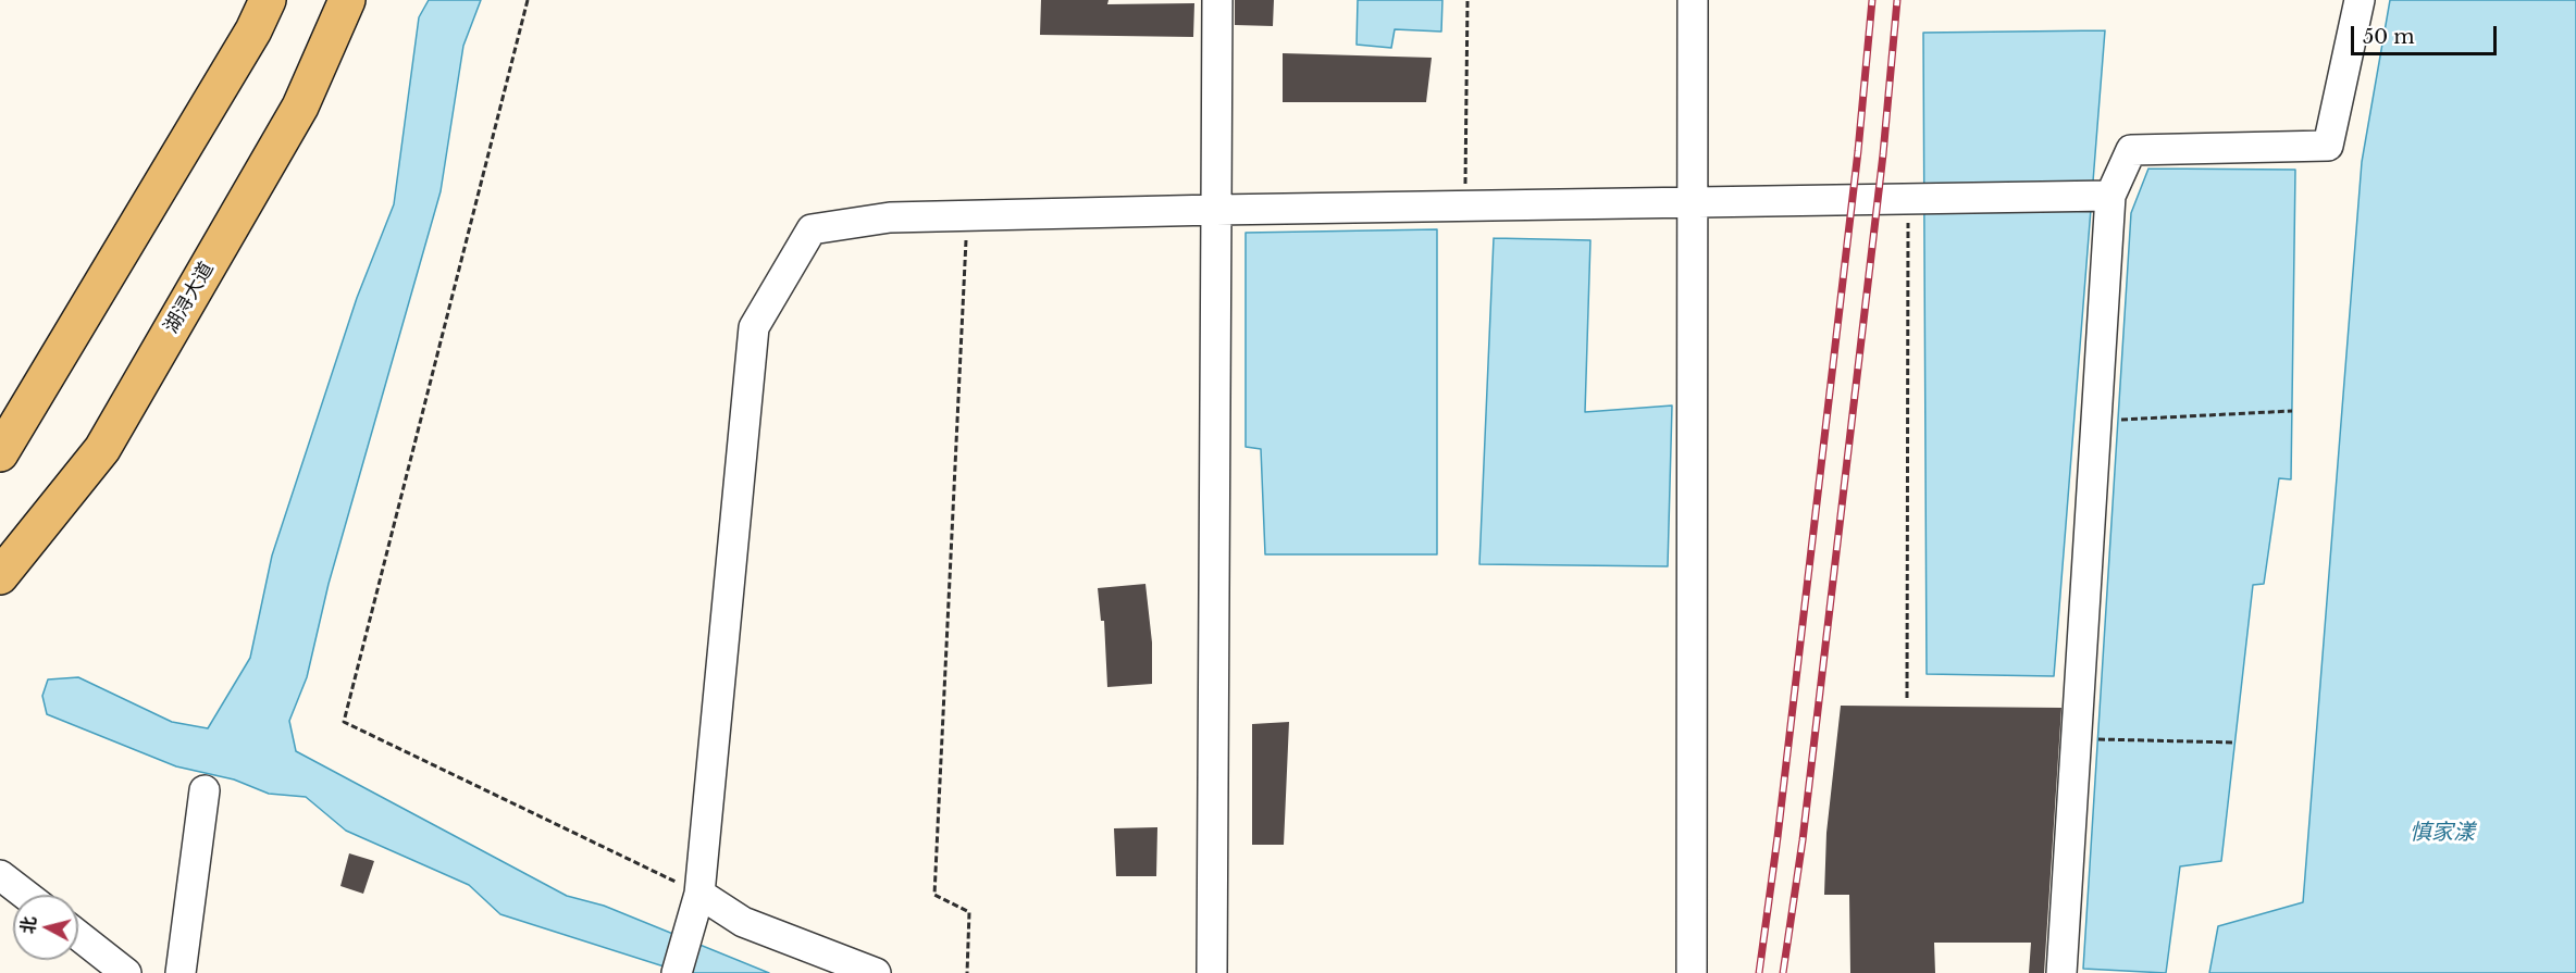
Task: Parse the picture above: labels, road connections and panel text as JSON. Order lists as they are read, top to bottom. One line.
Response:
{"streets":{"main road":["湖浔大道"]},"water":["慎家漾"],"scale_bar":"50 m","north":"left"}
